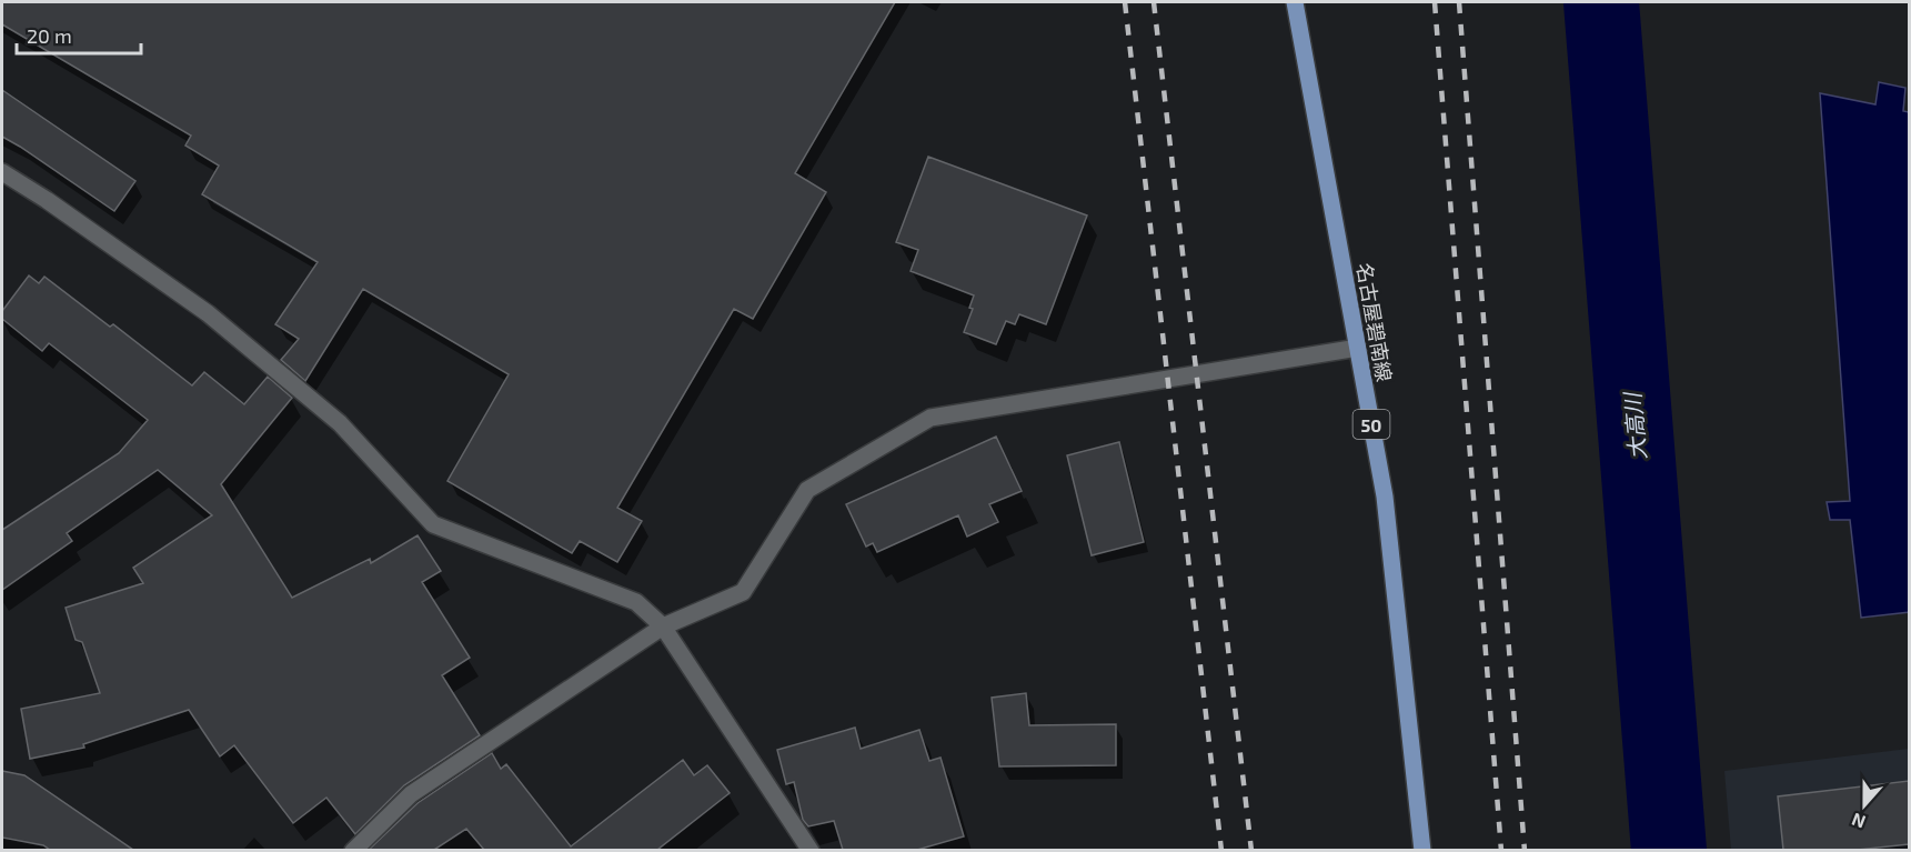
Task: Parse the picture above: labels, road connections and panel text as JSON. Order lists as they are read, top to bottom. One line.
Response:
{"streets":{"main road":["名古屋碧南線","50"]},"water":["大高川"],"scale_bar":"20 m","north":"bottom"}
